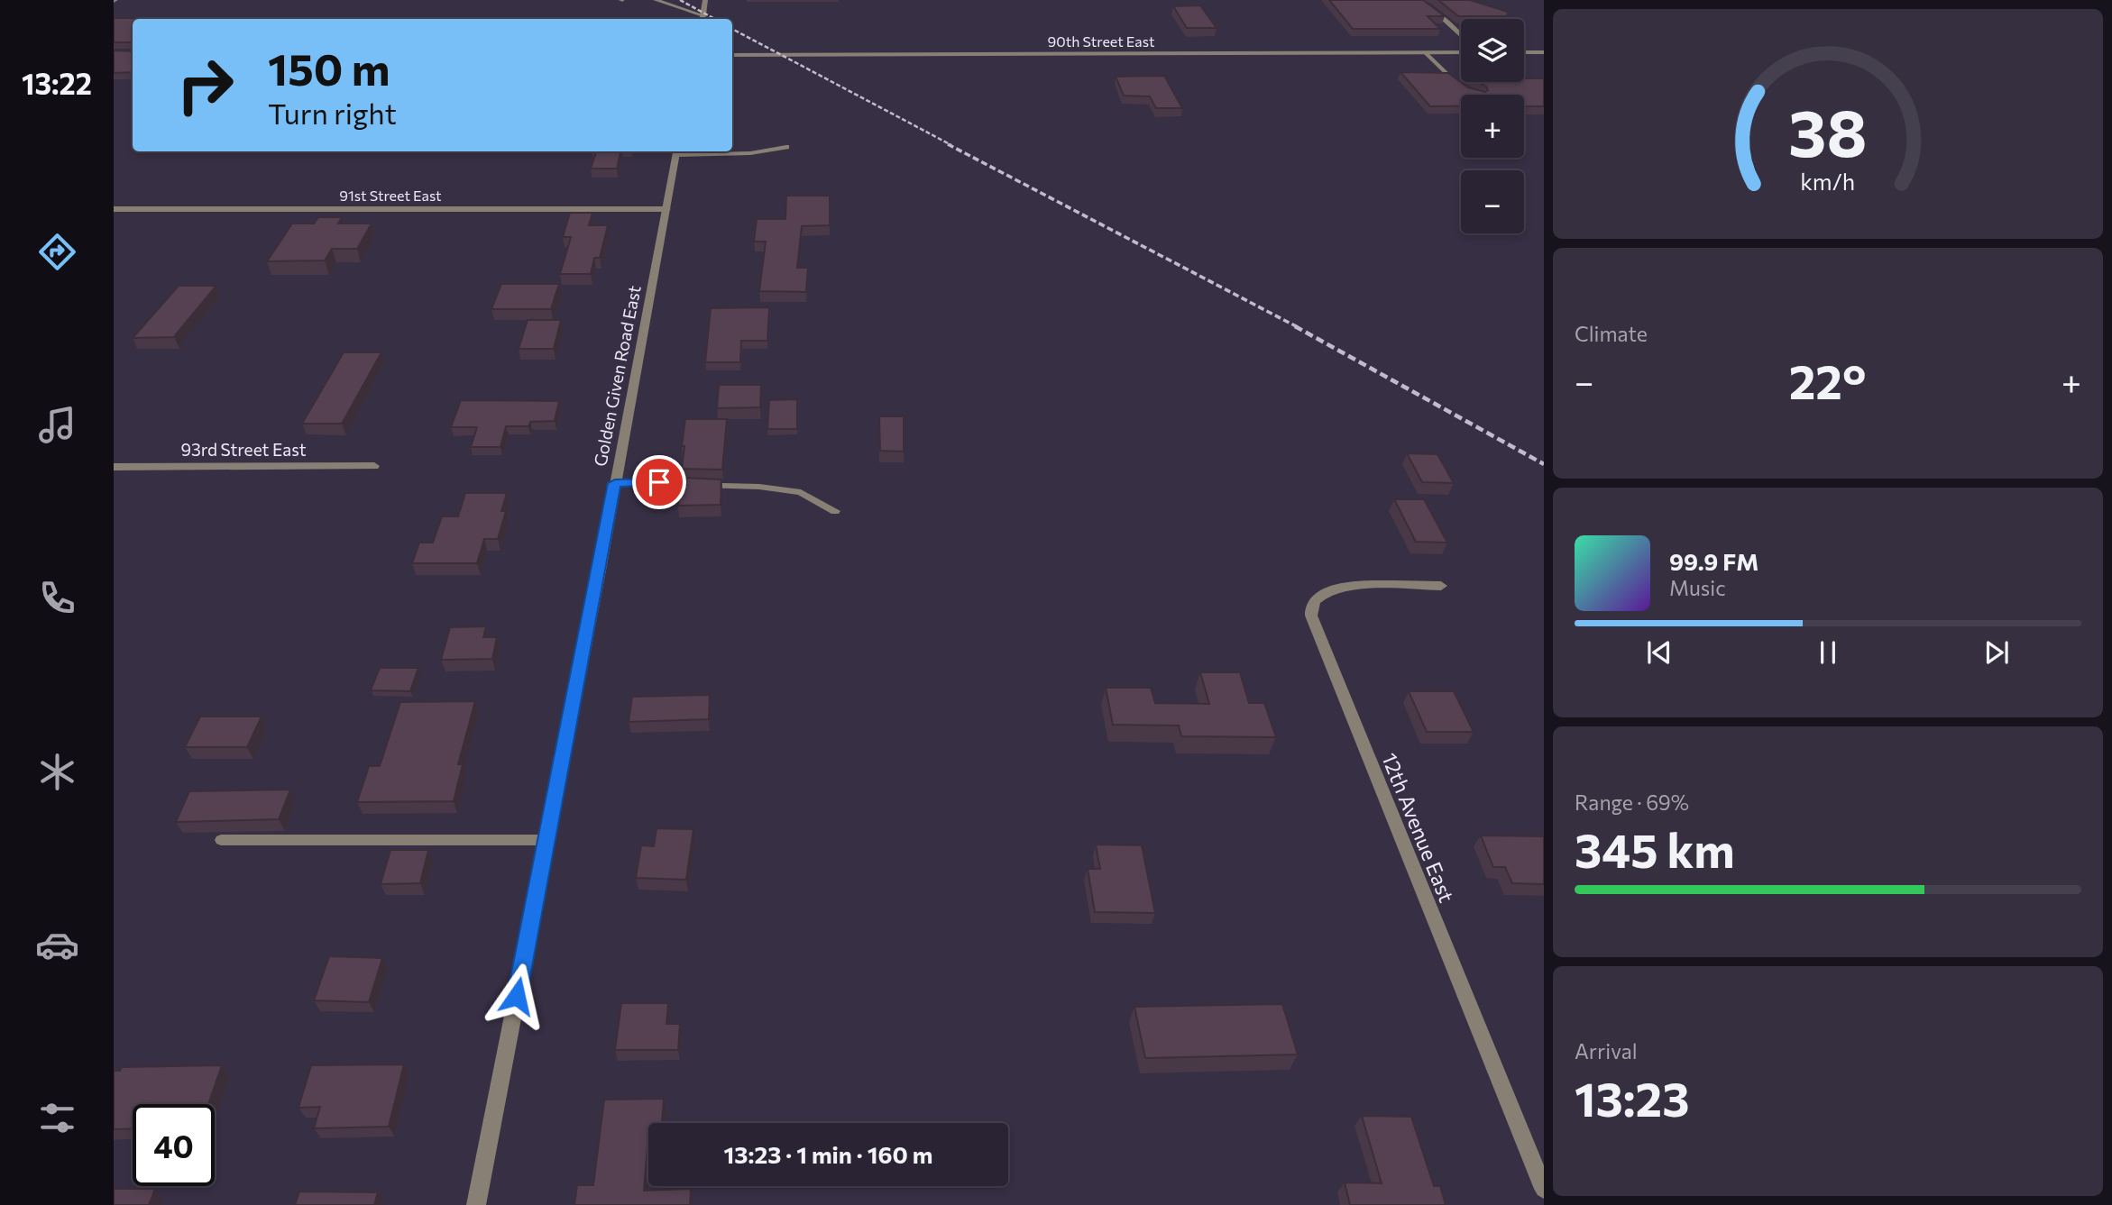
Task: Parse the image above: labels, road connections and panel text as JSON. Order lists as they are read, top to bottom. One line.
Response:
{"streets":{"street":["90th Street East","91st Street East","Golden Given Road East","93rd Street East","12th Avenue East"]},"crossings":[["91st Street East","Golden Given Road East"]],"page":{"tabs":"13:22","map_buttons":["+","−"],"turn":["150 m","Turn right"],"tile":["Climate",["Range · 69%","345 km"],["Arrival","13:23"]],"heat":["−","22°","+"],"song":["99.9 FM","Music"],"limit":"40","trip":"13:23 · 1 min · 160 m","gauge":["38","km/h"]}}
